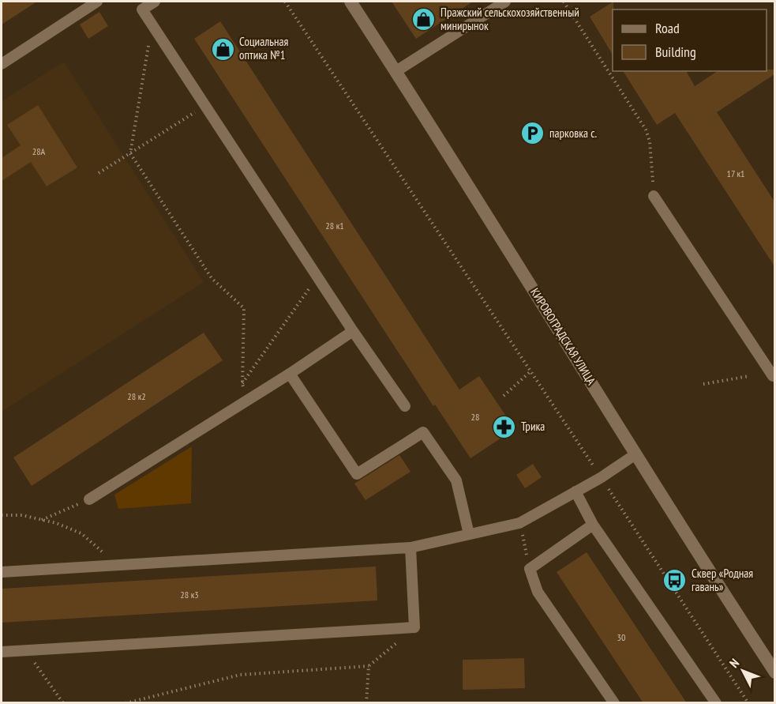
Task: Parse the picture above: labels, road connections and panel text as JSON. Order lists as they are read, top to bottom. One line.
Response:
{"streets":{"street":["КИРОВОГРАДСКАЯ УЛИЦА"]},"places":{"shop":["Пражский сельскохозяйственный минирынок","Социальная оптика №1"],"parking":["парковка с."],"pharmacy":["Трика"],"bus stop":["Сквер «Родная гавань»"]},"house_numbers":["28А","17 к1","28 к1","28 к2","28","28 к3","30"],"legend":["Road","Building"],"north":"top left"}
